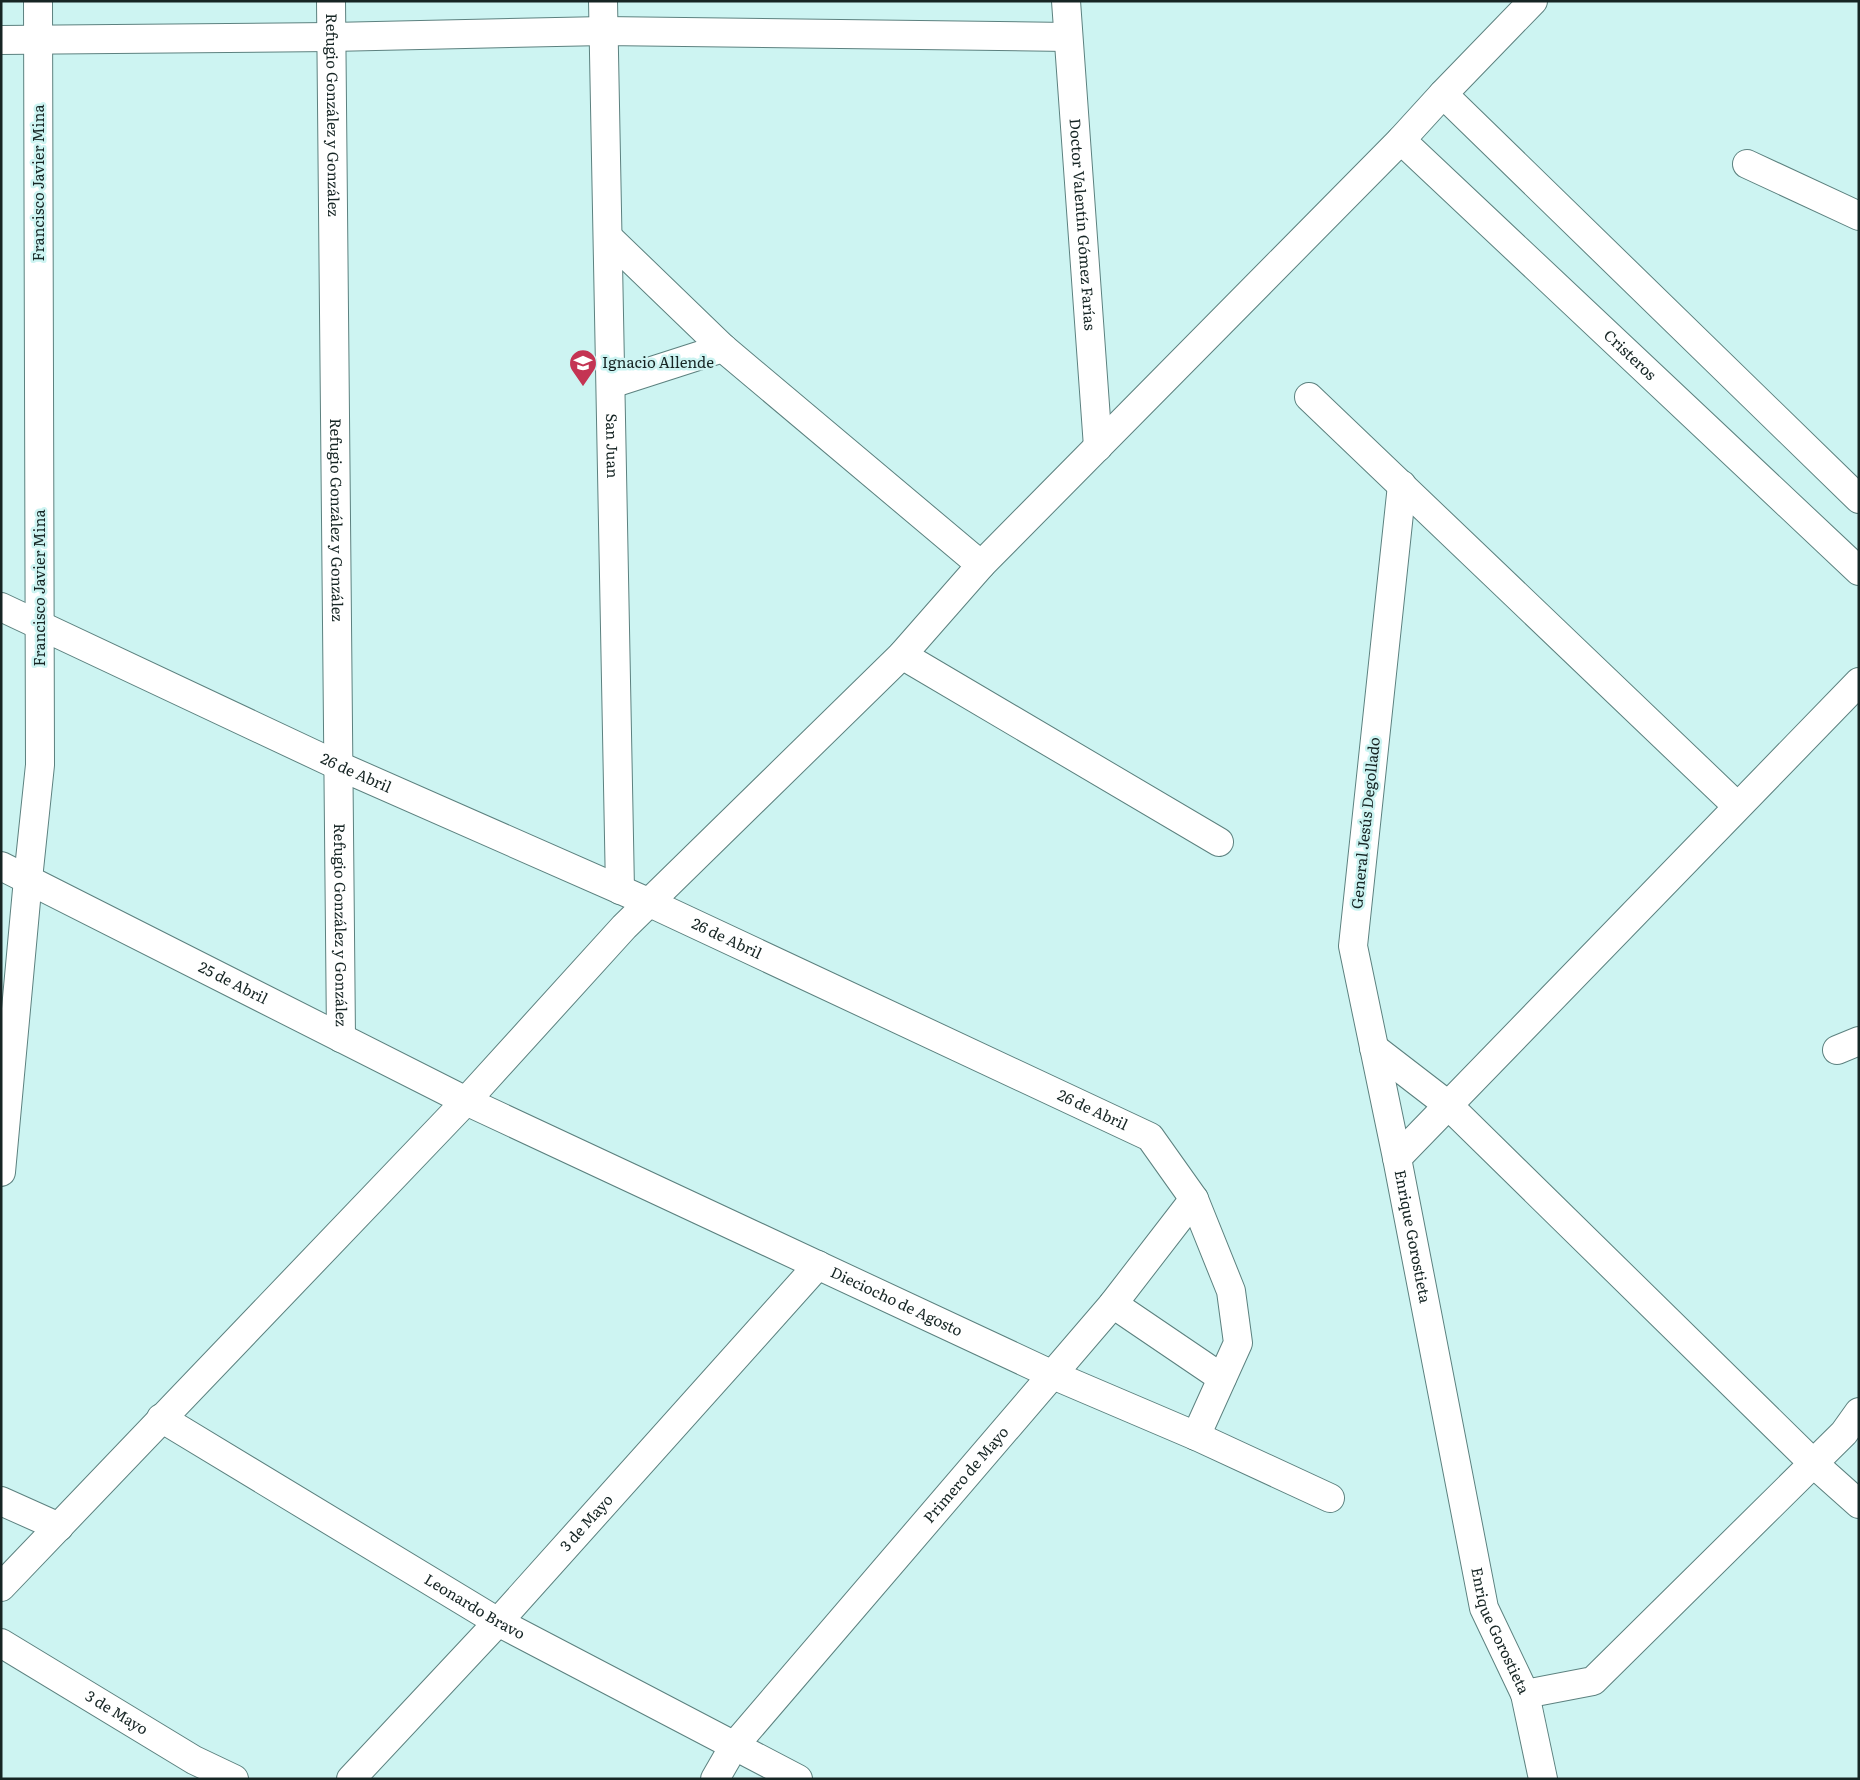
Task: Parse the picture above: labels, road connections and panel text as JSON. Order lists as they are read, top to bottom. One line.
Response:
{"streets":{"street":["Refugio González y González","Francisco Javier Mina","Doctor Valentín Gómez Farías","Cristeros","San Juan","26 de Abril","General Jesús Degollado","25 de Abril","Enrique Gorostieta","Dieciocho de Agosto","Primero de Mayo","3 de Mayo","Leonardo Bravo"]},"crossings":[["Refugio González y González","26 de Abril"],["Refugio González y González","25 de Abril"],["Francisco Javier Mina","26 de Abril"],["Francisco Javier Mina","25 de Abril"],["San Juan","26 de Abril"],["26 de Abril","Dieciocho de Agosto"],["26 de Abril","Primero de Mayo"],["General Jesús Degollado","Enrique Gorostieta"],["25 de Abril","Dieciocho de Agosto"],["Dieciocho de Agosto","Primero de Mayo"],["Dieciocho de Agosto","3 de Mayo"],["Primero de Mayo","Leonardo Bravo"],["3 de Mayo","Leonardo Bravo"]],"places":{"school or university":["Ignacio Allende"]}}
